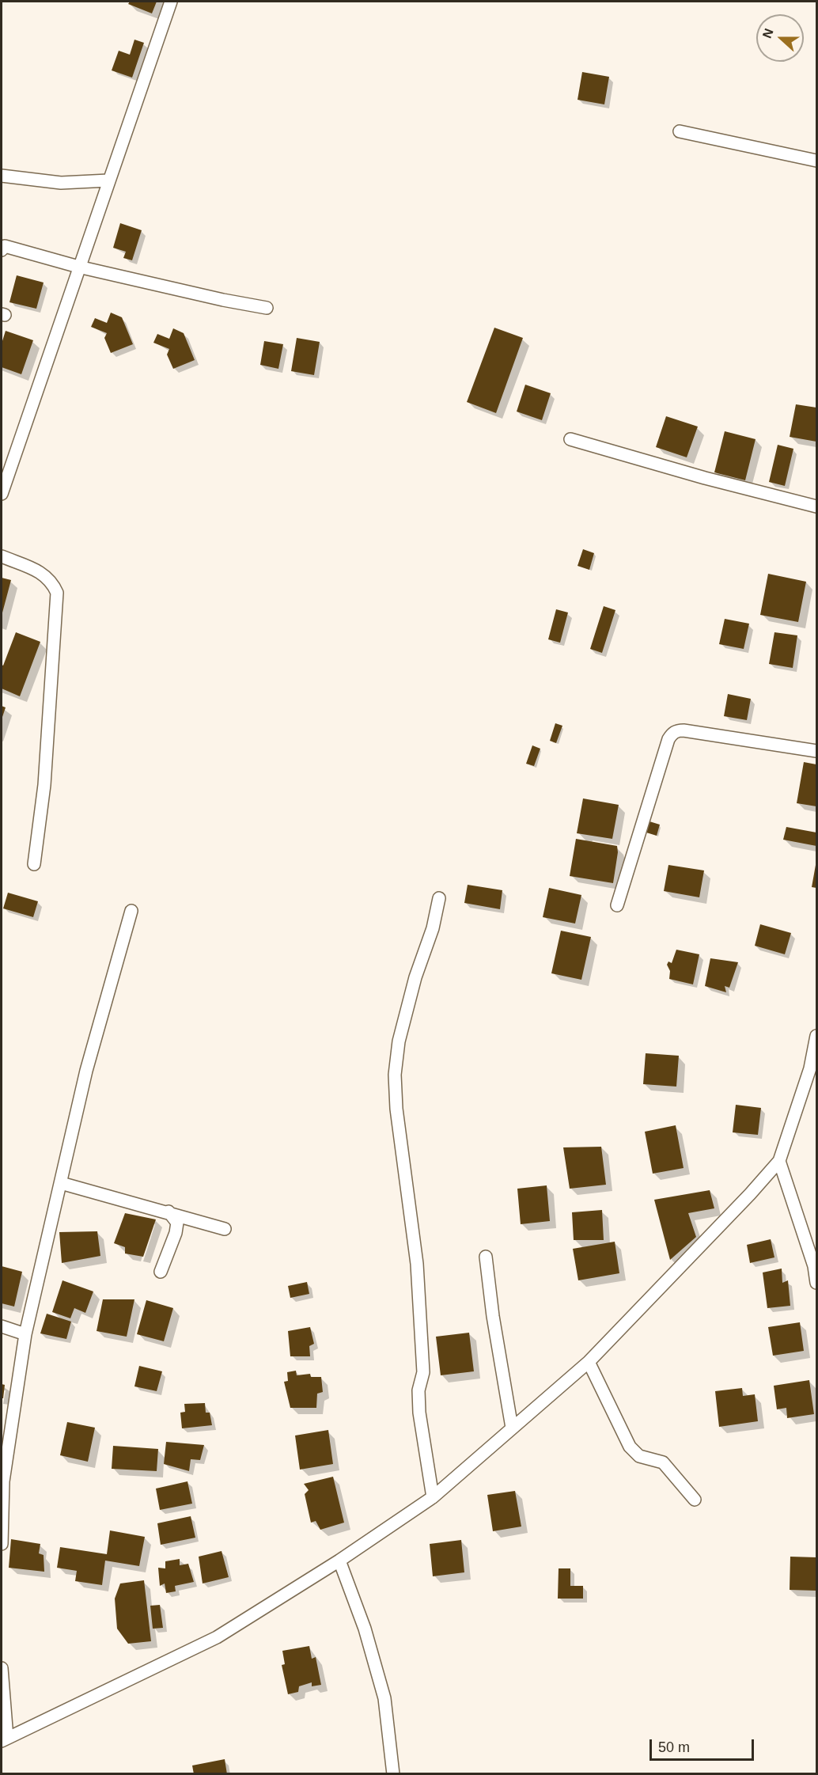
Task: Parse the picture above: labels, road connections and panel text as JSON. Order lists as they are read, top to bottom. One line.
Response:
{"scale_bar":"50 m","north":"left"}
